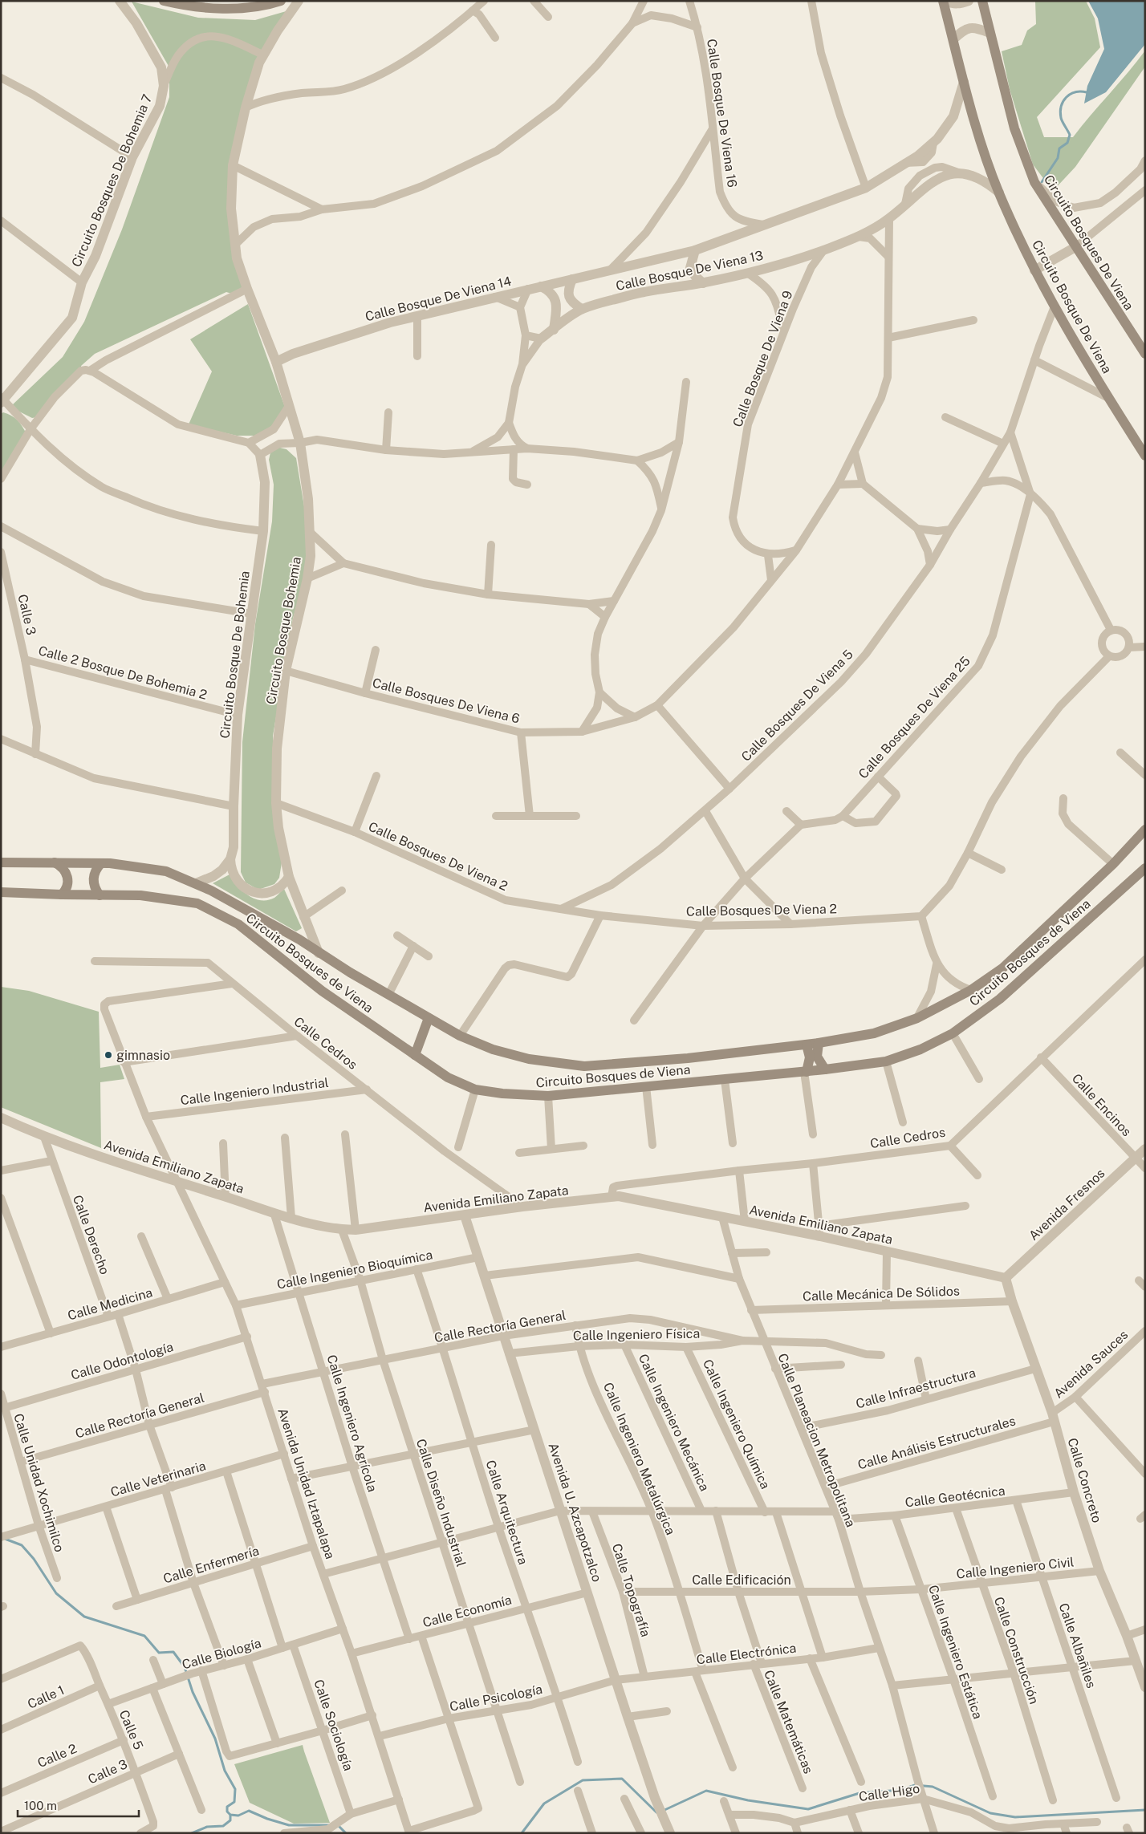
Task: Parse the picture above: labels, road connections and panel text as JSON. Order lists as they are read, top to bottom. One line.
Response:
{"streets":{"main road":["Circuito Bosques De Viena","Circuito Bosque De Viena","Circuito Bosques de Viena"],"street":["Calle Bosque De Viena 16","Circuito Bosques De Bohemia 7","Calle Bosque De Viena 13","Calle Bosque De Viena 14","Calle Bosque De Viena 9","Calle 3","Circuito Bosque Bohemia","Circuito Bosque De Bohemia","Calle 2 Bosque De Bohemia 2","Calle Bosques De Viena 6","Calle Bosques De Viena 5","Calle Bosques De Viena 25","Calle Bosques De Viena 2","Calle Cedros","Calle Ingeniero Industrial","Calle Encinos","Avenida Emiliano Zapata","Avenida Fresnos","Calle Derecho","Calle Ingeniero Bioquímica","Calle Mecánica De Sólidos","Calle Medicina","Calle Rectoría General","Calle Ingeniero Física","Calle Odontología","Avenida Sauces","Calle Infraestructura","Calle Ingeniero Mecánica","Calle Ingeniero Agrícola","Calle Ingeniero Química","Calle Planeacion Metropolitana","Calle Análisis Estructurales","Calle Ingeniero Metalúrgica","Calle Veterinaria","Calle Concreto","Calle Unidad Xochimilco","Avenida Unidad Iztapalapa","Calle Geotécnica","Calle Diseño Industrial","Calle Arquitectura","Avenida U. Azcapotzalco","Calle Enfermería","Calle Ingeniero Civil","Calle Edificación","Calle Topografía","Calle Economía","Calle Albañiles","Calle Construcción","Calle Ingeniero Estática","Calle Biología","Calle Electrónica","Calle 1","Calle Psicología","Calle Matemáticas","Calle Sociología","Calle 5","Calle 2","Calle Higo"]},"crossings":[["Calle Bosque De Viena 16","Calle Bosque De Viena 13"],["Calle Bosque De Viena 13","Calle Bosque De Viena 14"],["Calle Bosque De Viena 13","Circuito Bosque De Viena"],["Calle Bosque De Viena 13","Calle Bosque De Viena 9"],["Calle Bosque De Viena 13","Calle Bosques De Viena 6"],["Calle Bosque De Viena 14","Circuito Bosque Bohemia"],["Circuito Bosque De Viena","Calle Bosques De Viena 5"],["Calle 3","Calle 2 Bosque De Bohemia 2"],["Calle 3","Calle 5"],["Circuito Bosque Bohemia","Calle Bosques De Viena 6"],["Circuito Bosque Bohemia","Calle Bosques De Viena 2"],["Circuito Bosque Bohemia","Circuito Bosques de Viena"],["Circuito Bosque De Bohemia","Calle 2 Bosque De Bohemia 2"],["Calle Bosques De Viena 5","Calle Bosques De Viena 2"],["Calle Cedros","Calle Ingeniero Industrial"],["Calle Cedros","Calle Encinos"],["Calle Cedros","Avenida Emiliano Zapata"],["Calle Cedros","Avenida Unidad Iztapalapa"],["Calle Ingeniero Industrial","Avenida Unidad Iztapalapa"],["Calle Encinos","Avenida Fresnos"],["Avenida Emiliano Zapata","Avenida Fresnos"],["Avenida Emiliano Zapata","Calle Derecho"],["Avenida Emiliano Zapata","Calle Ingeniero Agrícola"],["Avenida Emiliano Zapata","Calle Planeacion Metropolitana"],["Avenida Emiliano Zapata","Calle Concreto"],["Avenida Emiliano Zapata","Avenida Unidad Iztapalapa"],["Avenida Emiliano Zapata","Calle Diseño Industrial"],["Avenida Emiliano Zapata","Avenida U. Azcapotzalco"],["Avenida Fresnos","Calle Concreto"],["Calle Derecho","Calle Medicina"],["Calle Ingeniero Bioquímica","Calle Ingeniero Agrícola"],["Calle Ingeniero Bioquímica","Avenida Unidad Iztapalapa"],["Calle Ingeniero Bioquímica","Calle Diseño Industrial"],["Calle Ingeniero Bioquímica","Calle Arquitectura"],["Calle Ingeniero Bioquímica","Avenida U. Azcapotzalco"],["Calle Mecánica De Sólidos","Calle Planeacion Metropolitana"],["Calle Mecánica De Sólidos","Calle Concreto"],["Calle Medicina","Avenida Unidad Iztapalapa"],["Calle Rectoría General","Calle Ingeniero Física"],["Calle Rectoría General","Calle Ingeniero Agrícola"],["Calle Rectoría General","Calle Ingeniero Metalúrgica"],["Calle Rectoría General","Calle Unidad Xochimilco"],["Calle Rectoría General","Avenida Unidad Iztapalapa"],["Calle Rectoría General","Calle Diseño Industrial"],["Calle Rectoría General","Calle Arquitectura"],["Calle Rectoría General","Avenida U. Azcapotzalco"],["Calle Ingeniero Física","Calle Ingeniero Mecánica"],["Calle Ingeniero Física","Calle Ingeniero Química"],["Calle Ingeniero Física","Calle Planeacion Metropolitana"],["Calle Ingeniero Física","Calle Ingeniero Metalúrgica"],["Calle Ingeniero Física","Avenida U. Azcapotzalco"],["Calle Odontología","Calle Unidad Xochimilco"],["Calle Odontología","Avenida Unidad Iztapalapa"],["Avenida Sauces","Calle Análisis Estructurales"],["Avenida Sauces","Calle Concreto"],["Calle Infraestructura","Calle Planeacion Metropolitana"],["Calle Infraestructura","Calle Concreto"],["Calle Ingeniero Mecánica","Calle Geotécnica"],["Calle Ingeniero Agrícola","Calle Geotécnica"],["Calle Ingeniero Agrícola","Calle Economía"],["Calle Ingeniero Química","Calle Geotécnica"],["Calle Planeacion Metropolitana","Calle Análisis Estructurales"],["Calle Planeacion Metropolitana","Calle Geotécnica"],["Calle Planeacion Metropolitana","Calle Ingeniero Civil"],["Calle Planeacion Metropolitana","Calle Edificación"],["Calle Planeacion Metropolitana","Calle Electrónica"],["Calle Planeacion Metropolitana","Calle Higo"],["Calle Análisis Estructurales","Calle Concreto"],["Calle Ingeniero Metalúrgica","Calle Geotécnica"],["Calle Ingeniero Metalúrgica","Calle Edificación"],["Calle Ingeniero Metalúrgica","Calle Electrónica"],["Calle Veterinaria","Calle Unidad Xochimilco"],["Calle Veterinaria","Avenida Unidad Iztapalapa"],["Calle Concreto","Calle Geotécnica"],["Calle Concreto","Calle Ingeniero Civil"],["Avenida Unidad Iztapalapa","Calle Geotécnica"],["Avenida Unidad Iztapalapa","Calle Enfermería"],["Avenida Unidad Iztapalapa","Calle Economía"],["Avenida Unidad Iztapalapa","Calle Biología"],["Avenida Unidad Iztapalapa","Calle Psicología"],["Calle Geotécnica","Calle Diseño Industrial"],["Calle Geotécnica","Calle Arquitectura"],["Calle Geotécnica","Avenida U. Azcapotzalco"],["Calle Geotécnica","Calle Topografía"],["Calle Geotécnica","Calle Albañiles"],["Calle Geotécnica","Calle Construcción"],["Calle Geotécnica","Calle Ingeniero Estática"],["Calle Diseño Industrial","Calle Economía"],["Calle Diseño Industrial","Calle Psicología"],["Calle Arquitectura","Calle Economía"],["Calle Arquitectura","Calle Psicología"],["Avenida U. Azcapotzalco","Calle Economía"],["Avenida U. Azcapotzalco","Calle Electrónica"],["Avenida U. Azcapotzalco","Calle Psicología"],["Calle Ingeniero Civil","Calle Edificación"],["Calle Ingeniero Civil","Calle Albañiles"],["Calle Ingeniero Civil","Calle Construcción"],["Calle Ingeniero Civil","Calle Ingeniero Estática"],["Calle Edificación","Calle Topografía"],["Calle Topografía","Calle Electrónica"],["Calle Biología","Calle Sociología"],["Calle Biología","Calle 5"],["Calle Electrónica","Calle Psicología"],["Calle Electrónica","Calle Matemáticas"],["Calle 1","Calle 5"],["Calle 5","Calle 2"]],"places":["gimnasio"],"scale_bar":"100 m"}
